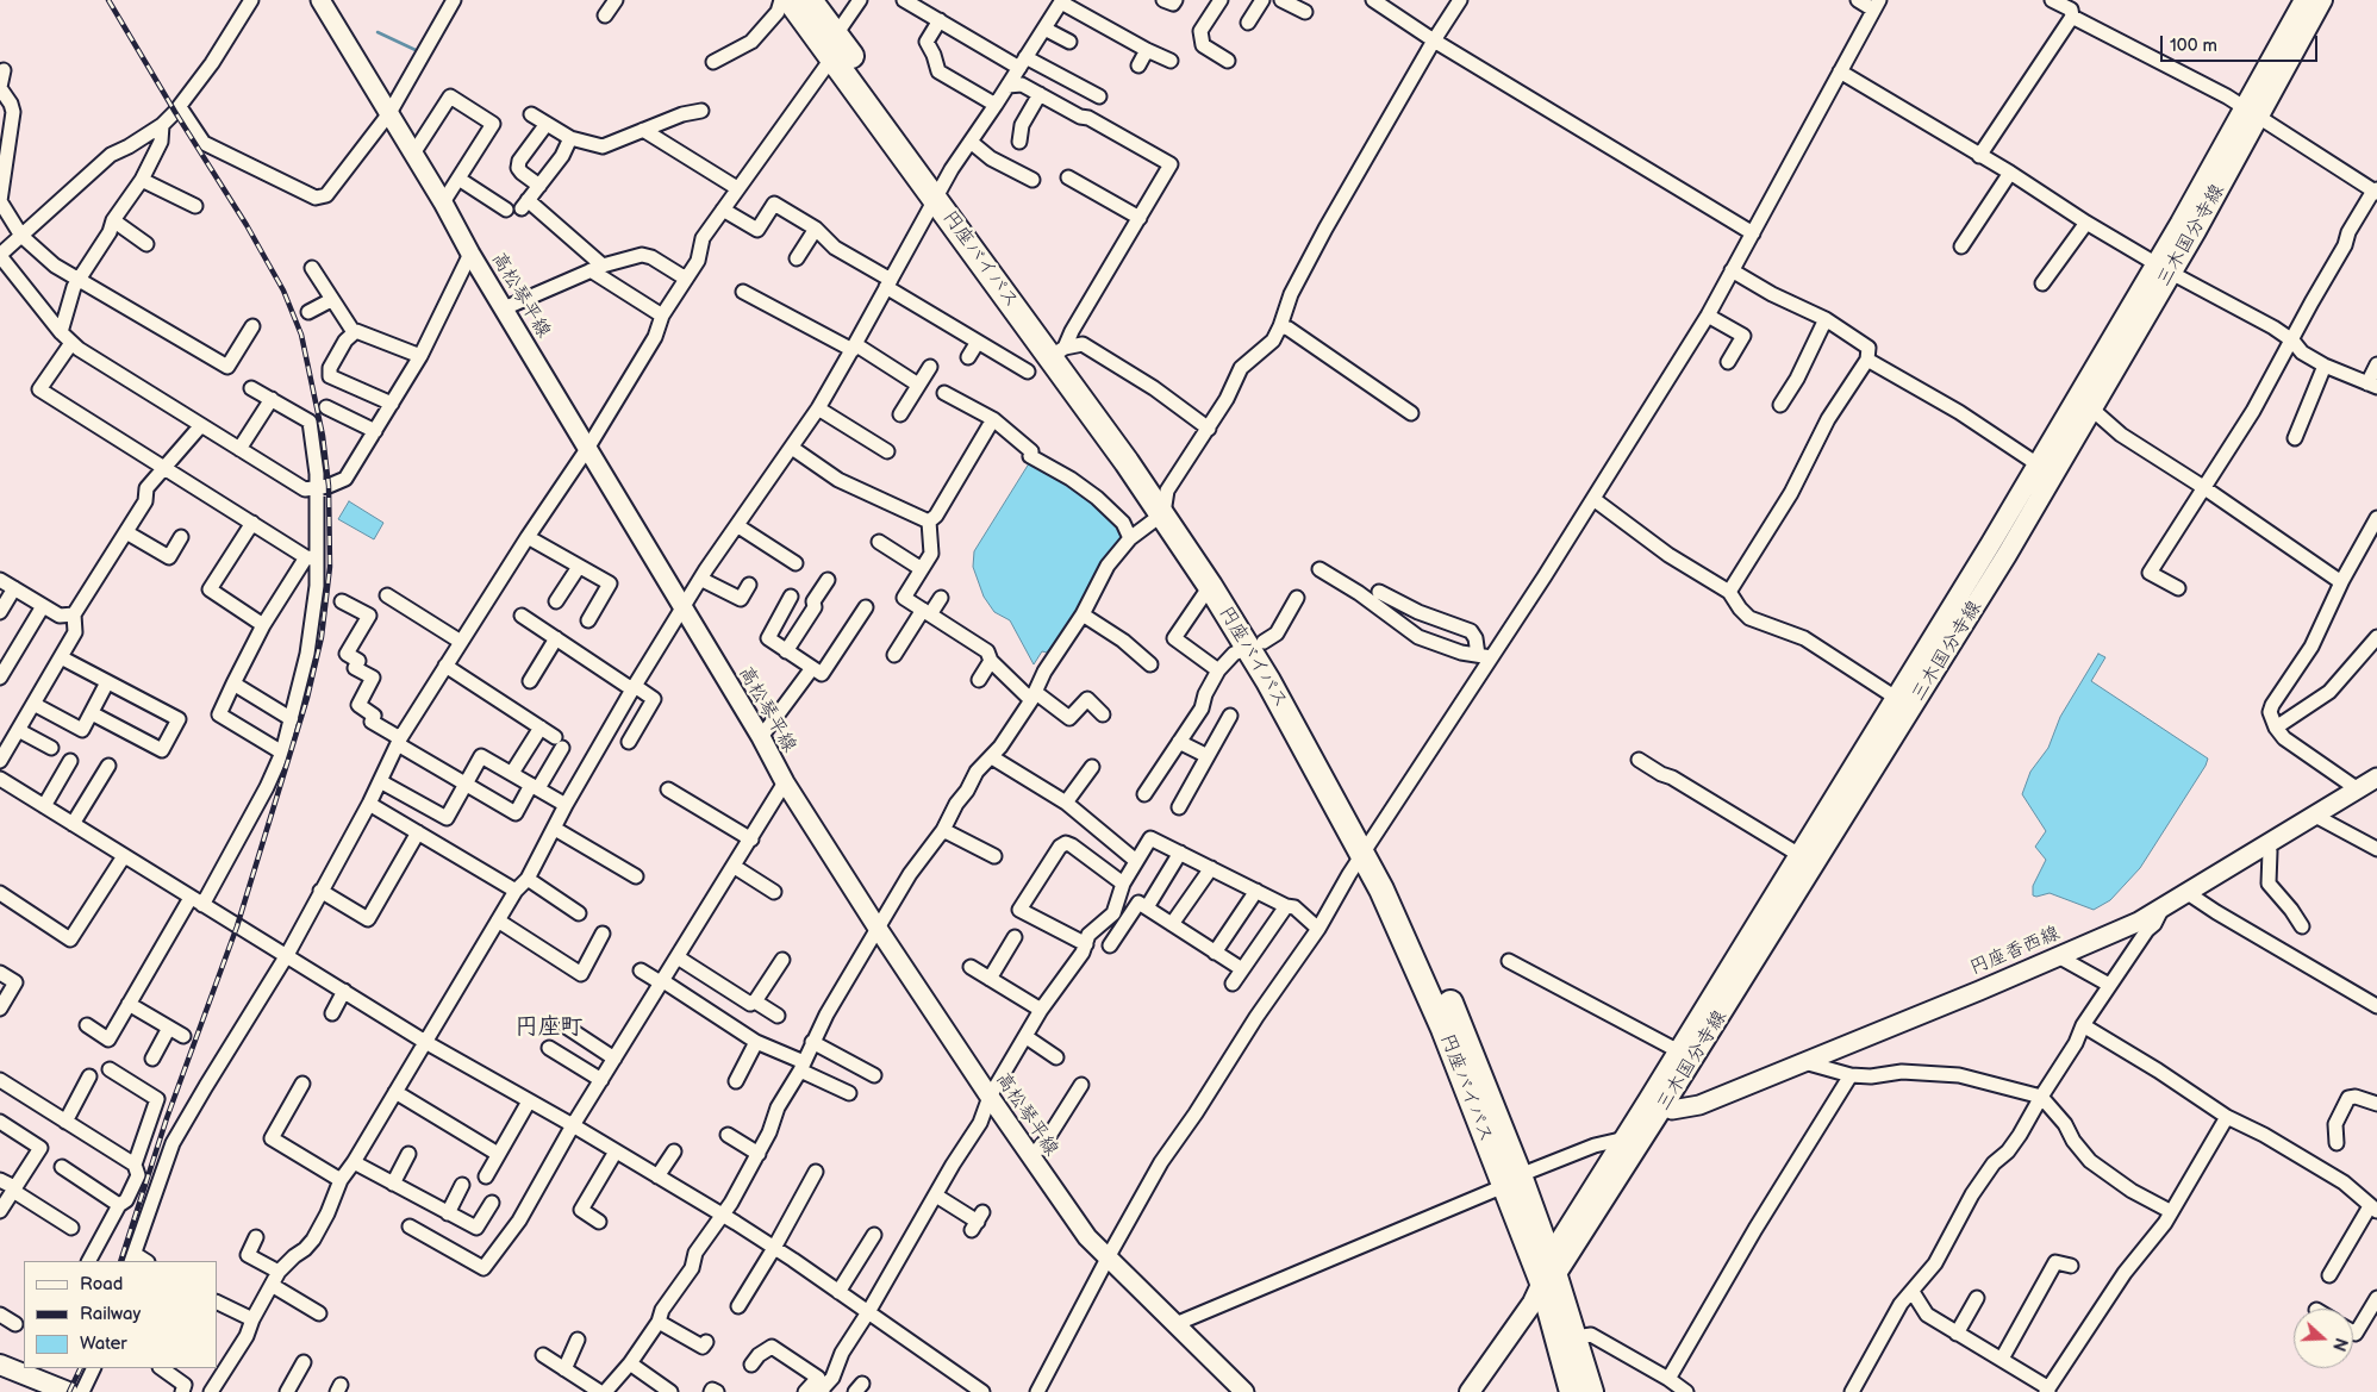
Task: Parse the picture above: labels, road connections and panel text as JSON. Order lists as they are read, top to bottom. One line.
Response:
{"streets":{"highway":["円座バイパス"],"main road":["三木国分寺線","高松琴平線","円座香西線"]},"crossings":[["三木国分寺線","円座バイパス"],["三木国分寺線","円座香西線"]],"districts":["円座町"],"legend":["Road","Railway","Water"],"scale_bar":"100 m","north":"right"}
